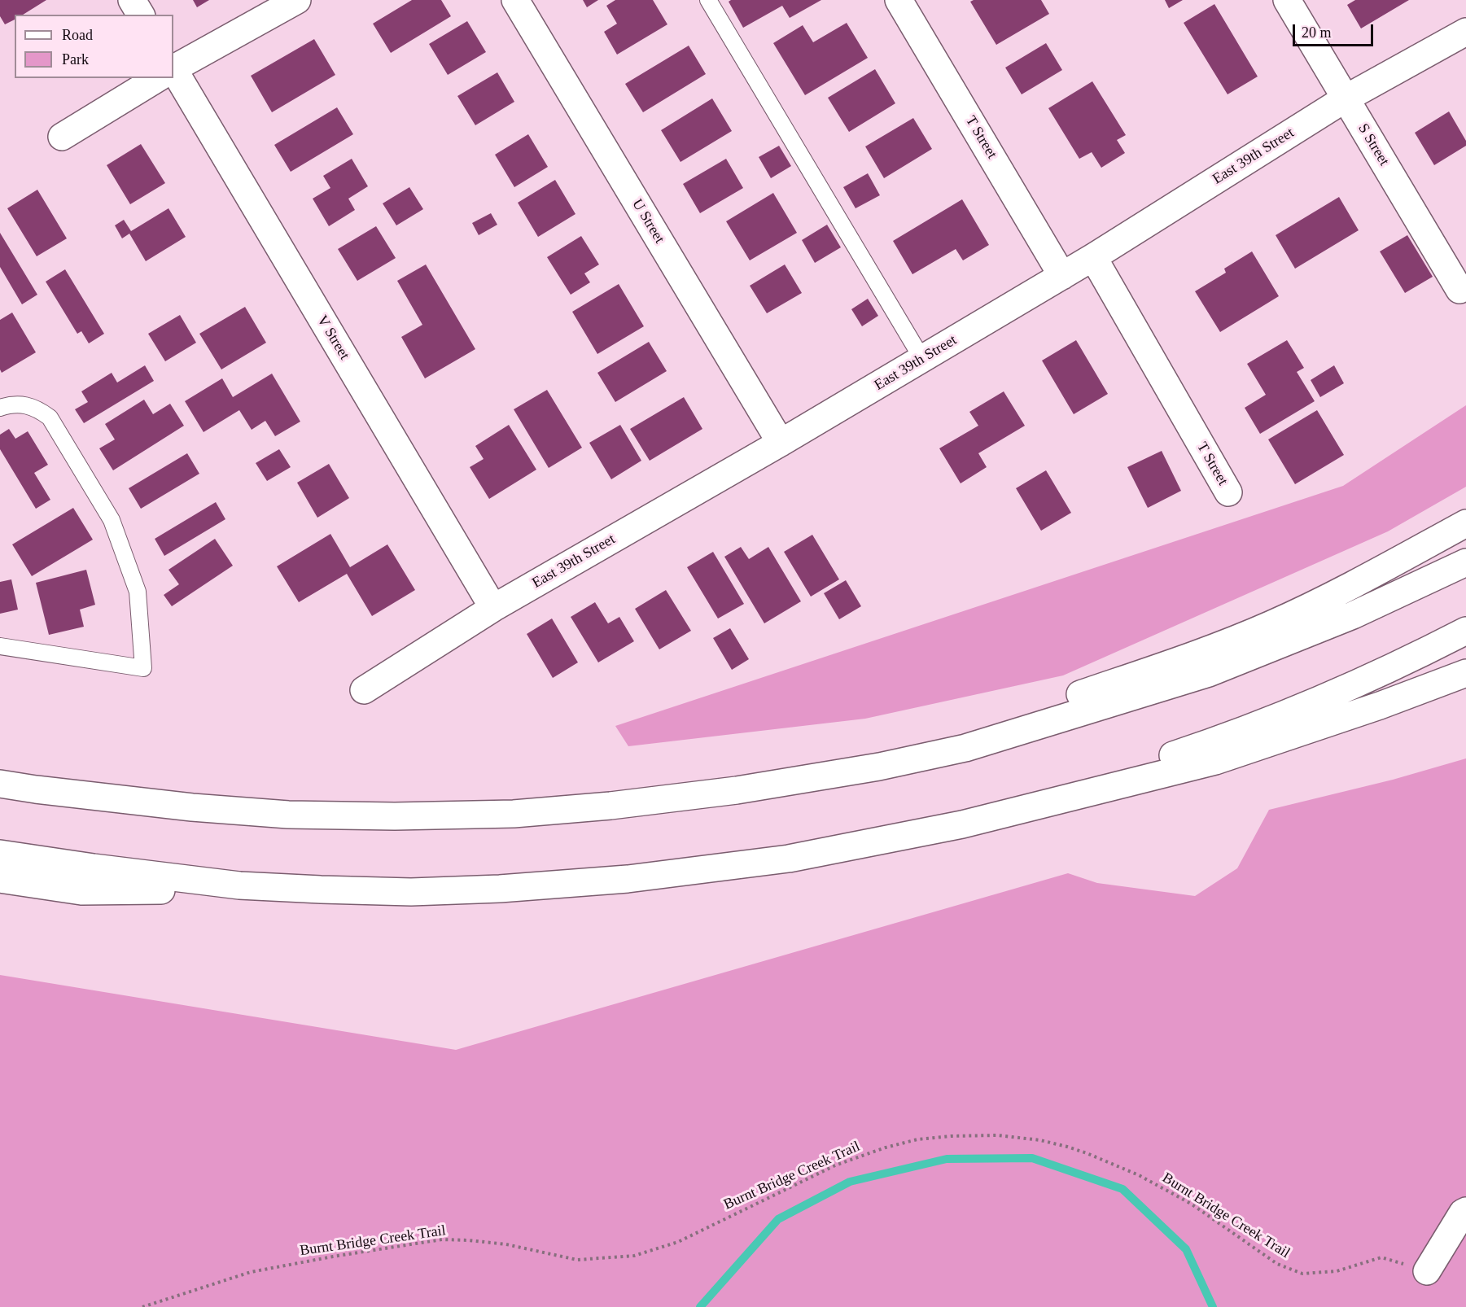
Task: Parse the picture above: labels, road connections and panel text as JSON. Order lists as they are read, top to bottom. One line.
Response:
{"streets":{"main road":["T Street","S Street","East 39th Street","U Street","V Street"],"path":["Burnt Bridge Creek Trail"]},"crossings":[["T Street","East 39th Street"],["S Street","East 39th Street"],["East 39th Street","U Street"],["East 39th Street","V Street"]],"legend":["Road","Park"],"scale_bar":"20 m"}
